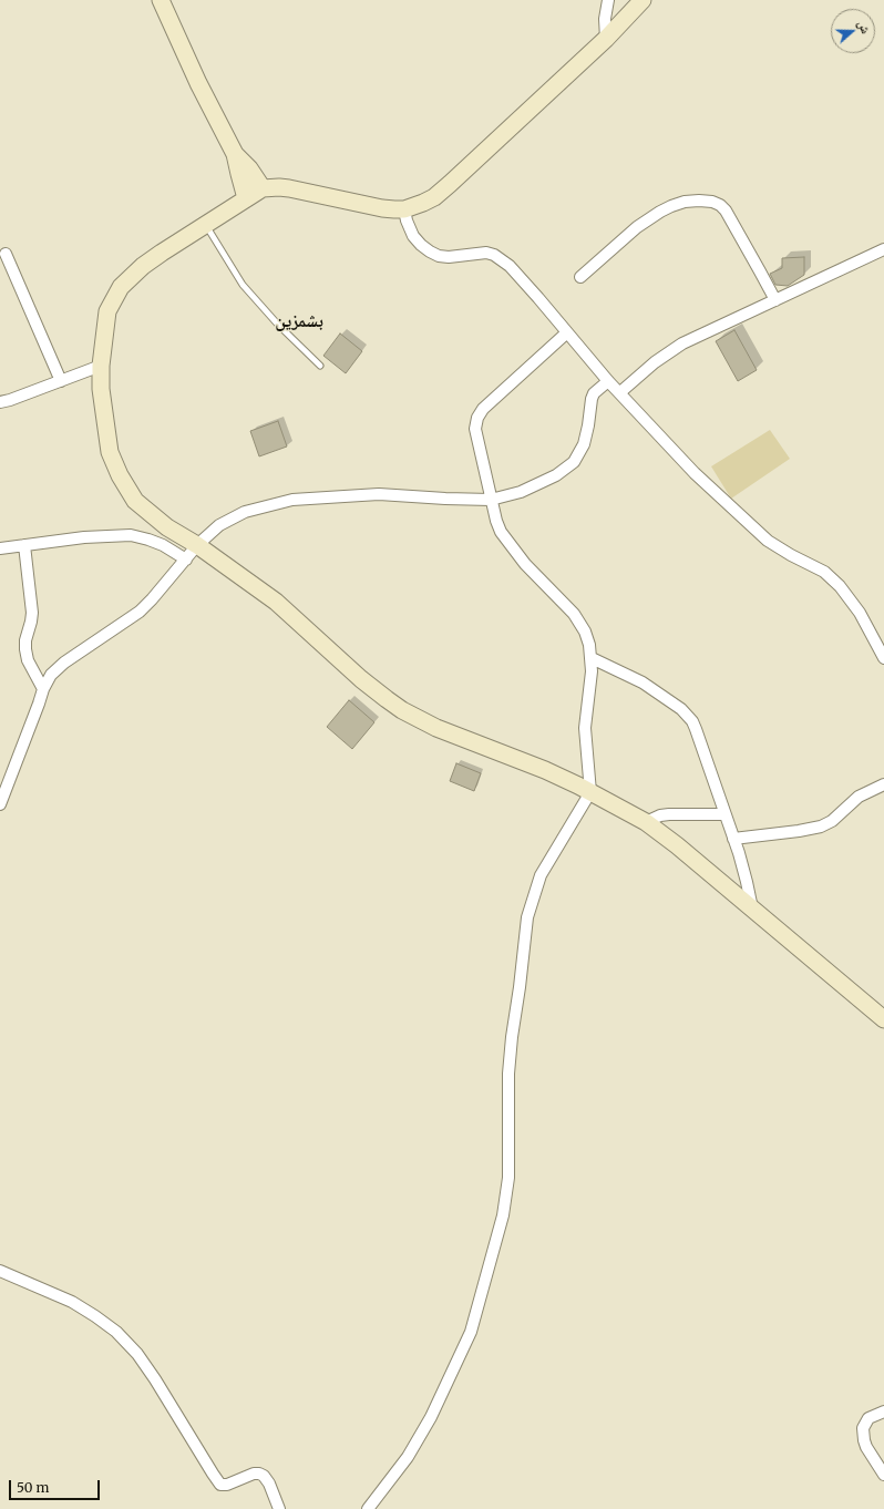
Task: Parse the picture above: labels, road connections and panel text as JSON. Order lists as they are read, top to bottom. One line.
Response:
{"districts":["بشمزين"],"scale_bar":"50 m","north":"right"}
